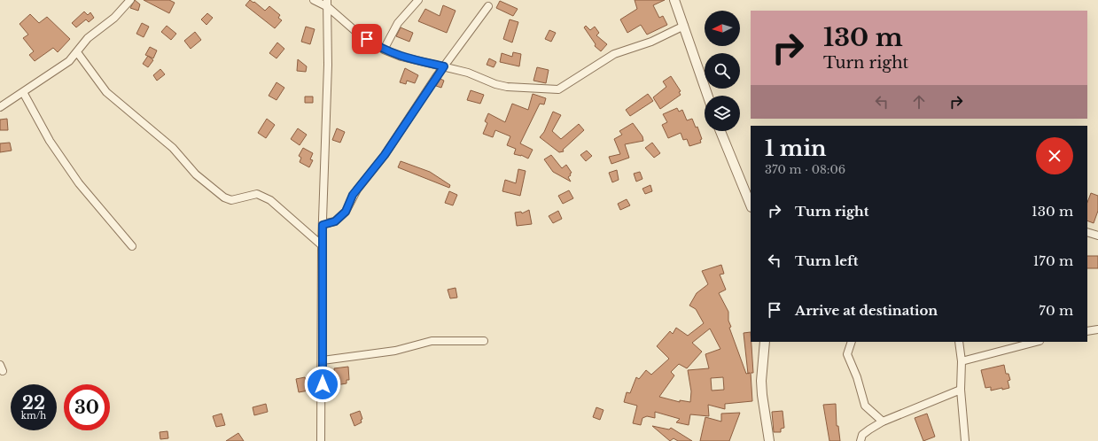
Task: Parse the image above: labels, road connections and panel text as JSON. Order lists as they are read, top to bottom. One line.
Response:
{"north":"left","page":{"turn":["130 m","Turn right"],"heading":["1 min","370 m · 08:06"],"list":[{"name":"Turn right","value":"130 m"},{"name":"Turn left","value":"170 m"},{"name":"Arrive at destination","value":"70 m"}],"speed":"22 km/h","limit":"30"}}
